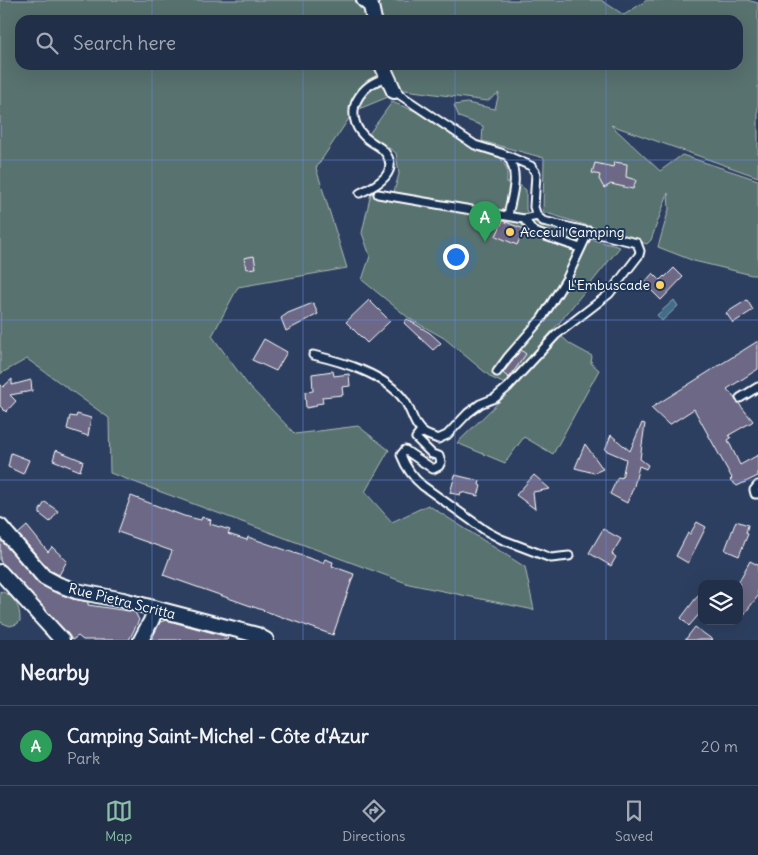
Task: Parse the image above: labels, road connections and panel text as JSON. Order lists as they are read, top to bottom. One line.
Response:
{"streets":{"street":["Rue Pietra Scritta"]},"places":["Acceuil Camping","L'Embuscade"],"page":{"search":"Search here","pins":"A","heading":"Nearby","list":[{"mark":"A","name":"Camping Saint-Michel - Côte d'Azur","note":"Park","value":"20 m"}],"nav":["Map","Directions","Saved"]}}
